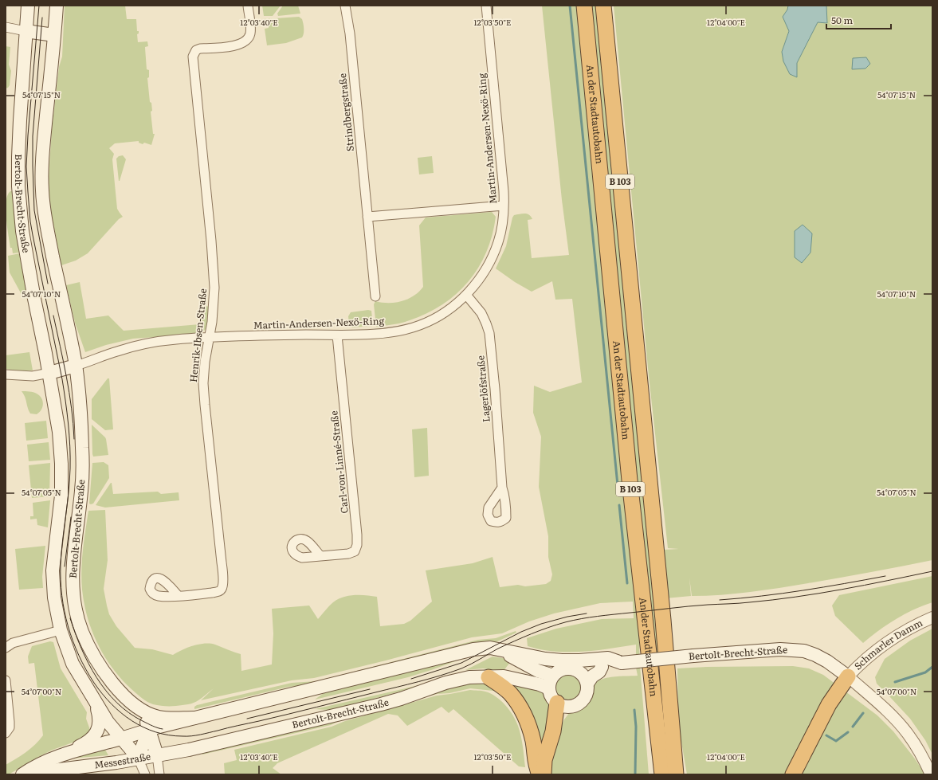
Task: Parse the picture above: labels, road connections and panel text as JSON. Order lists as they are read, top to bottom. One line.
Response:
{"streets":{"highway":["An der Stadtautobahn","B 103"],"main road":["Bertolt-Brecht-Straße","Messestraße"],"street":["Strindbergstraße","Martin-Andersen-Nexö-Ring","Henrik-Ibsen-Straße","Lagerlöfstraße","Carl-von-Linné-Straße","Schmarler Damm"]},"crossings":[["Martin-Andersen-Nexö-Ring","Bertolt-Brecht-Straße"],["Martin-Andersen-Nexö-Ring","Henrik-Ibsen-Straße"],["Martin-Andersen-Nexö-Ring","Lagerlöfstraße"],["Martin-Andersen-Nexö-Ring","Carl-von-Linné-Straße"],["Bertolt-Brecht-Straße","Schmarler Damm"],["Bertolt-Brecht-Straße","Messestraße"]],"scale_bar":"50 m","coordinates":["12°03'40\"E","12°03'50\"E","12°04'00\"E","54°07'15\"N","54°07'10\"N","54°07'05\"N","54°07'00\"N"]}
